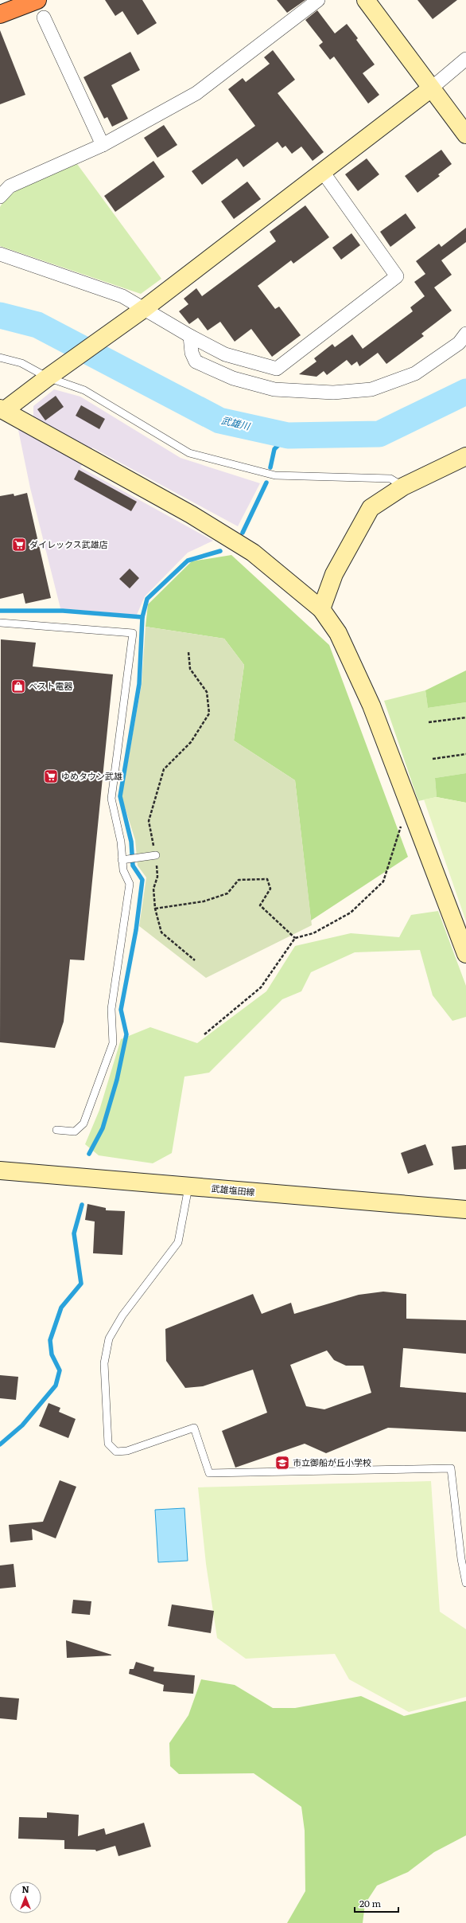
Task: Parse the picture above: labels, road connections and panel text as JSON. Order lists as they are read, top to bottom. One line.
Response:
{"streets":{"street":["武雄塩田線"]},"water":["武雄川"],"places":{"supermarket":["ダイレックス武雄店","ゆめタウン武雄"],"shop":["ベスト電器"],"school or university":["市立御船が丘小学校"]},"scale_bar":"20 m","north":"top"}
